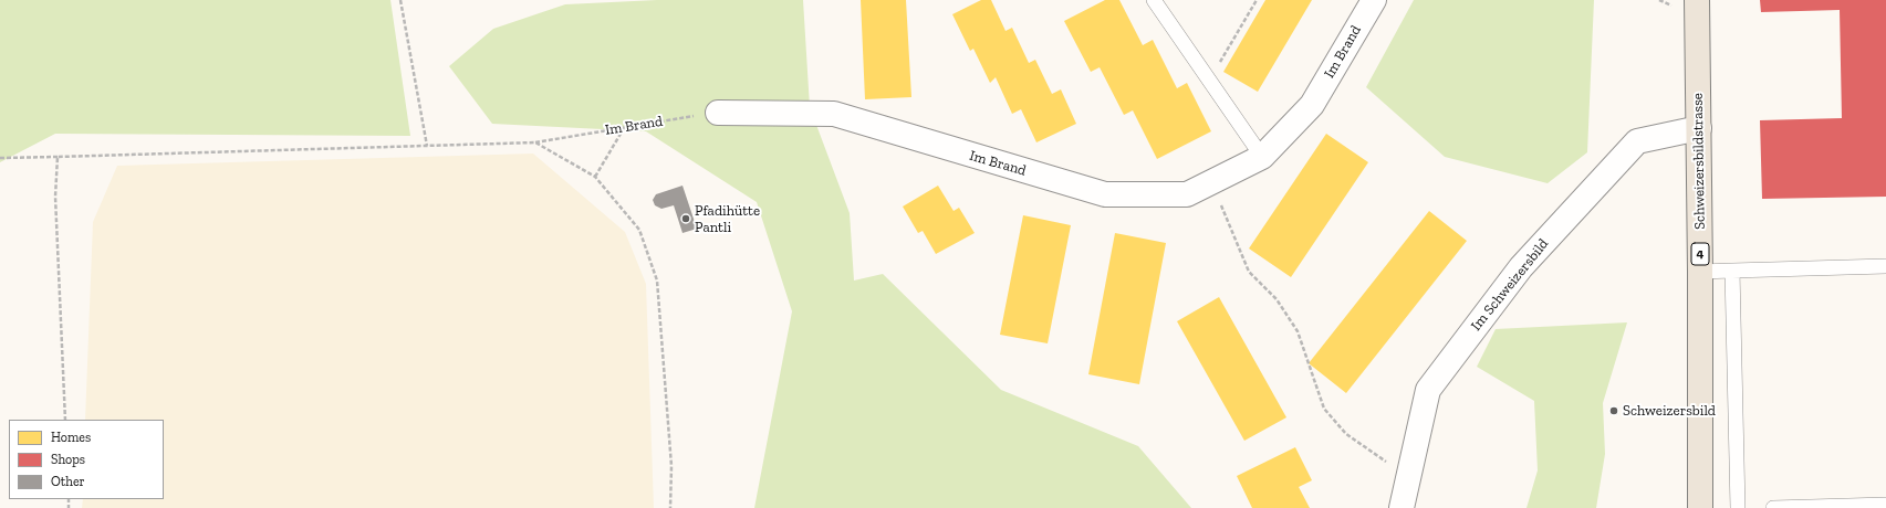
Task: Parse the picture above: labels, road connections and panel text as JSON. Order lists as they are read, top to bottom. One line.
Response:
{"streets":{"main road":["Schweizersbildstrasse","4"],"street":["Im Brand","Im Schweizersbild"]},"crossings":[["Schweizersbildstrasse","Im Schweizersbild"]],"places":["Pfadihütte Pantli","Schweizersbild"],"legend":["Homes","Shops","Other"]}
